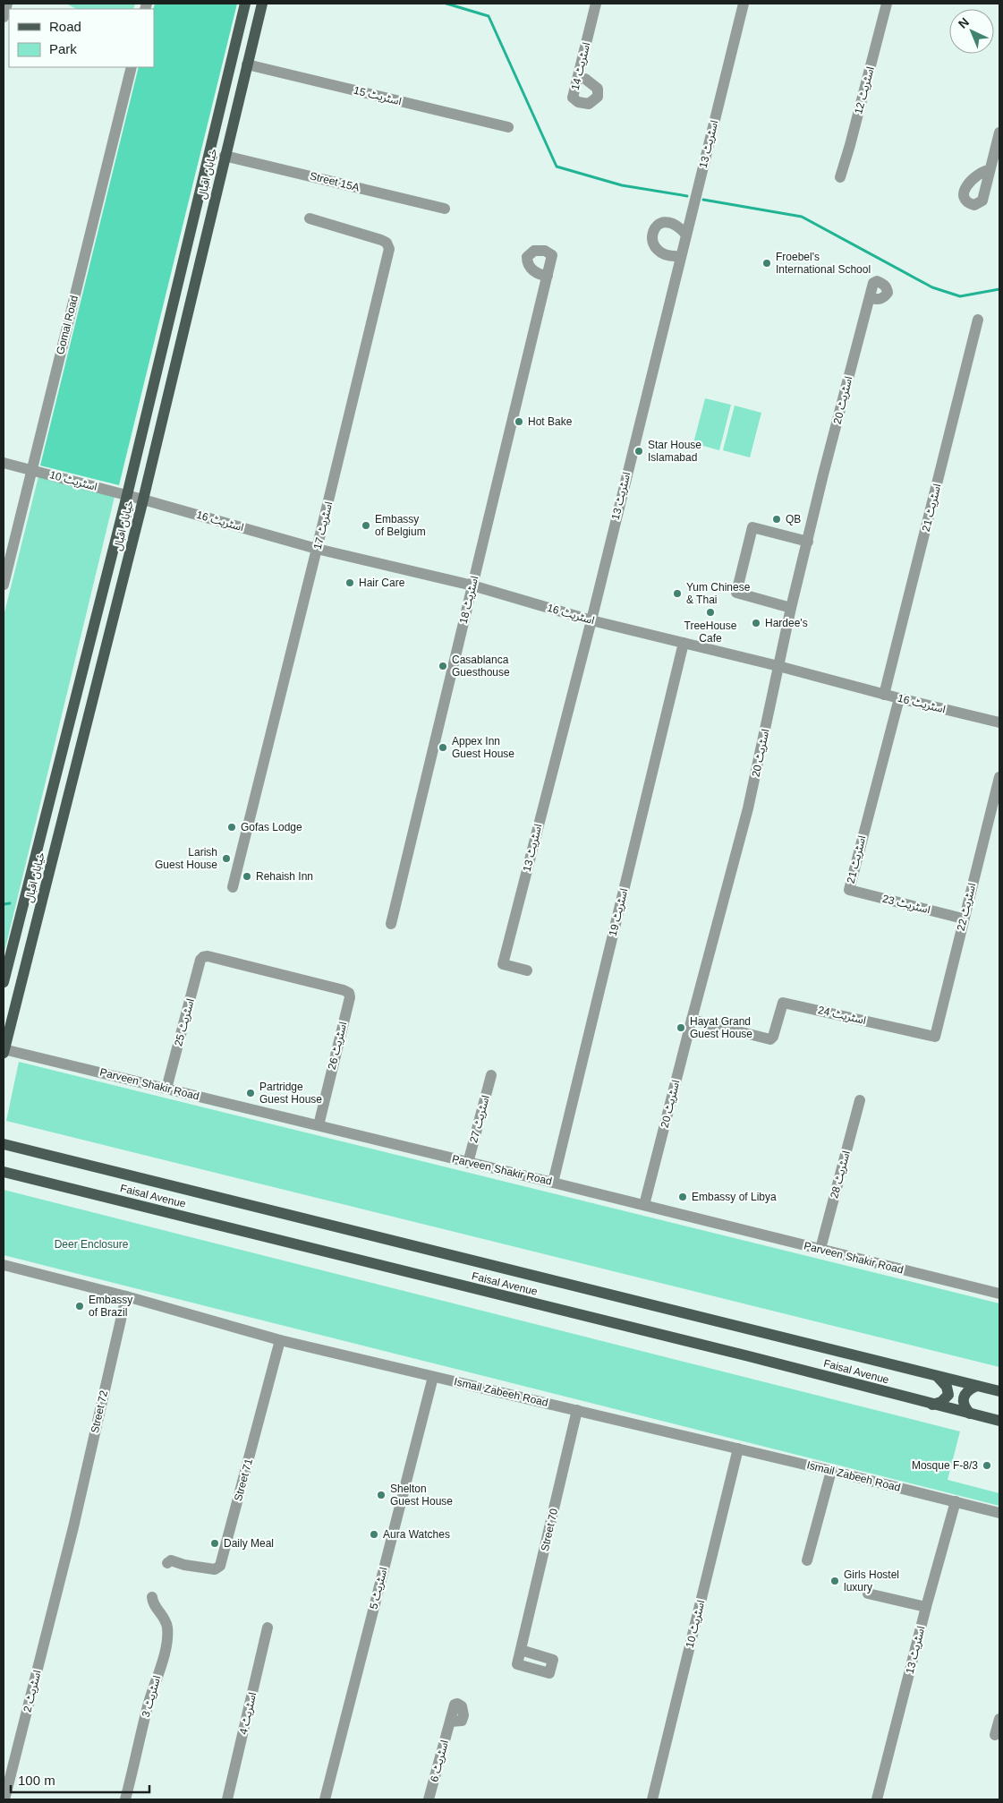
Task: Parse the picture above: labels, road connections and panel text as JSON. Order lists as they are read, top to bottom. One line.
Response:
{"streets":{"main road":["خیابان اقبال","Faisal Avenue"],"street":["اسٹریٹ 14","اسٹریٹ 12","اسٹریٹ 15","اسٹریٹ 13","Street 15A","Gomal Road","اسٹریٹ 20","اسٹریٹ 10","اسٹریٹ 21","اسٹریٹ 16","اسٹریٹ 17","اسٹریٹ 18","اسٹریٹ 23","اسٹریٹ 22","اسٹریٹ 19","اسٹریٹ 24","اسٹریٹ 25","اسٹریٹ 26","Parveen Shakir Road","اسٹریٹ 27","اسٹریٹ 28","Ismail Zabeeh Road","Street 72","Street 71","Street 70","اسٹریٹ 5","اسٹریٹ 2","اسٹریٹ 3","اسٹریٹ 4","اسٹریٹ 6"]},"crossings":[["اسٹریٹ 15","خیابان اقبال"],["اسٹریٹ 13","اسٹریٹ 16"],["اسٹریٹ 13","Ismail Zabeeh Road"],["خیابان اقبال","Street 15A"],["خیابان اقبال","اسٹریٹ 10"],["خیابان اقبال","اسٹریٹ 16"],["خیابان اقبال","Parveen Shakir Road"],["Gomal Road","اسٹریٹ 10"],["اسٹریٹ 20","اسٹریٹ 16"],["اسٹریٹ 20","اسٹریٹ 24"],["اسٹریٹ 20","Parveen Shakir Road"],["اسٹریٹ 10","اسٹریٹ 16"],["اسٹریٹ 10","Ismail Zabeeh Road"],["اسٹریٹ 21","اسٹریٹ 16"],["اسٹریٹ 21","اسٹریٹ 23"],["اسٹریٹ 16","اسٹریٹ 17"],["اسٹریٹ 16","اسٹریٹ 18"],["اسٹریٹ 16","اسٹریٹ 19"],["اسٹریٹ 23","اسٹریٹ 22"],["اسٹریٹ 22","اسٹریٹ 24"],["اسٹریٹ 19","Parveen Shakir Road"],["اسٹریٹ 25","اسٹریٹ 26"],["اسٹریٹ 25","Parveen Shakir Road"],["اسٹریٹ 26","Parveen Shakir Road"],["Parveen Shakir Road","اسٹریٹ 27"],["Parveen Shakir Road","اسٹریٹ 28"],["Ismail Zabeeh Road","Street 72"],["Ismail Zabeeh Road","Street 71"],["Ismail Zabeeh Road","Street 70"],["Ismail Zabeeh Road","اسٹریٹ 5"],["Street 72","اسٹریٹ 2"]],"parks":["Deer Enclosure"],"places":["Froebel's International School","Hot Bake","Star House Islamabad","QB","Embassy of Belgium","Hair Care","Yum Chinese & Thai","TreeHouse Cafe","Hardee's","Casablanca Guesthouse","Appex Inn Guest House","Gofas Lodge","Larish Guest House","Rehaish Inn","Hayat Grand Guest House","Partridge Guest House","Embassy of Libya","Embassy of Brazil","Mosque F-8/3","Shelton Guest House","Aura Watches","Daily Meal","Girls Hostel luxury"],"legend":["Road","Park"],"scale_bar":"100 m","north":"top left"}
